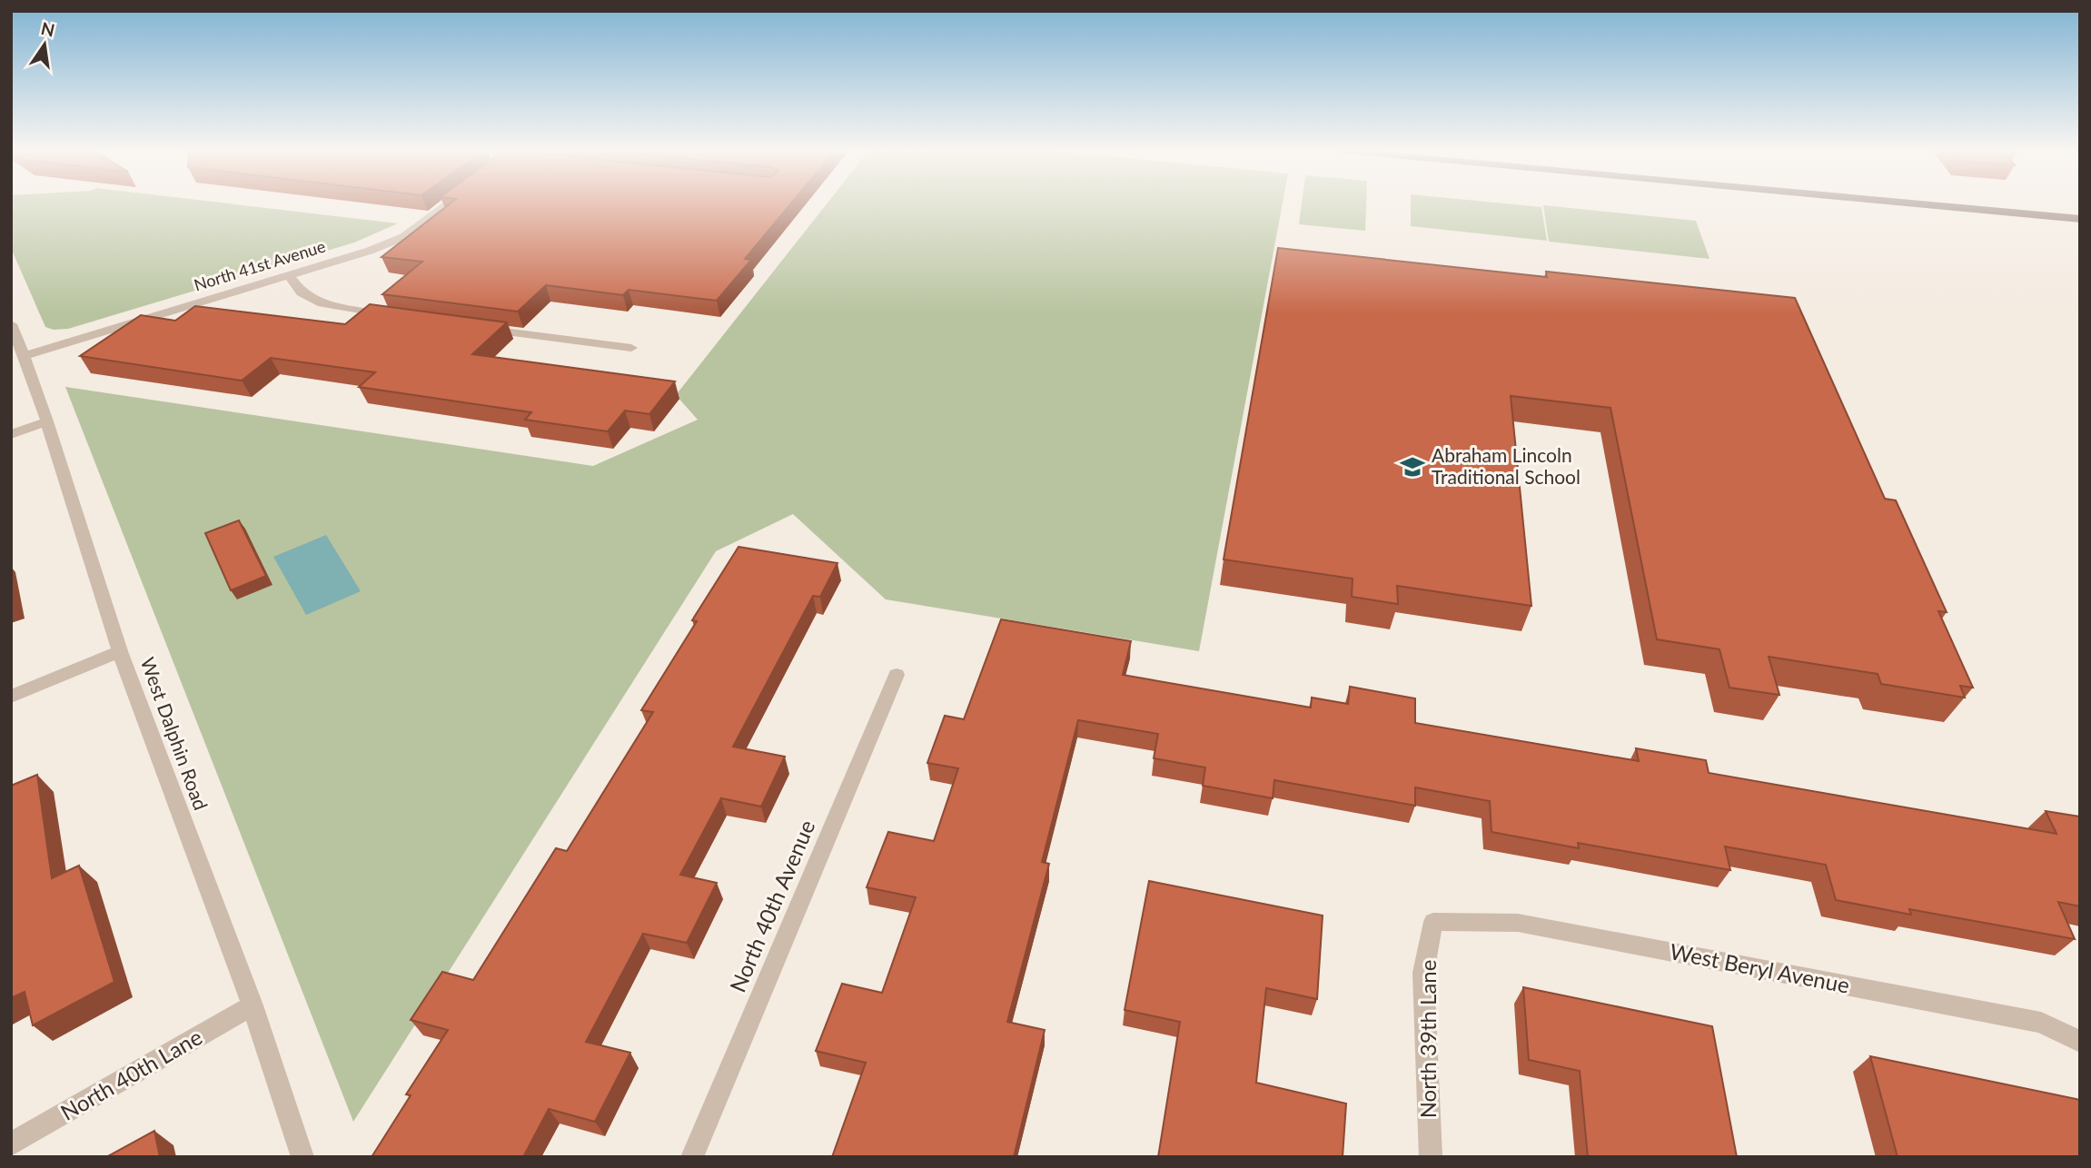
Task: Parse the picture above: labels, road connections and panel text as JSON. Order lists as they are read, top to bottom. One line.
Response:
{"streets":{"street":["North 41st Avenue","West Dalphin Road","North 40th Avenue","West Beryl Avenue","North 39th Lane","North 40th Lane"]},"crossings":[["North 41st Avenue","West Dalphin Road"],["West Dalphin Road","North 40th Lane"],["West Beryl Avenue","North 39th Lane"]],"places":{"school or university":["Abraham Lincoln Traditional School"]},"north":"top"}
